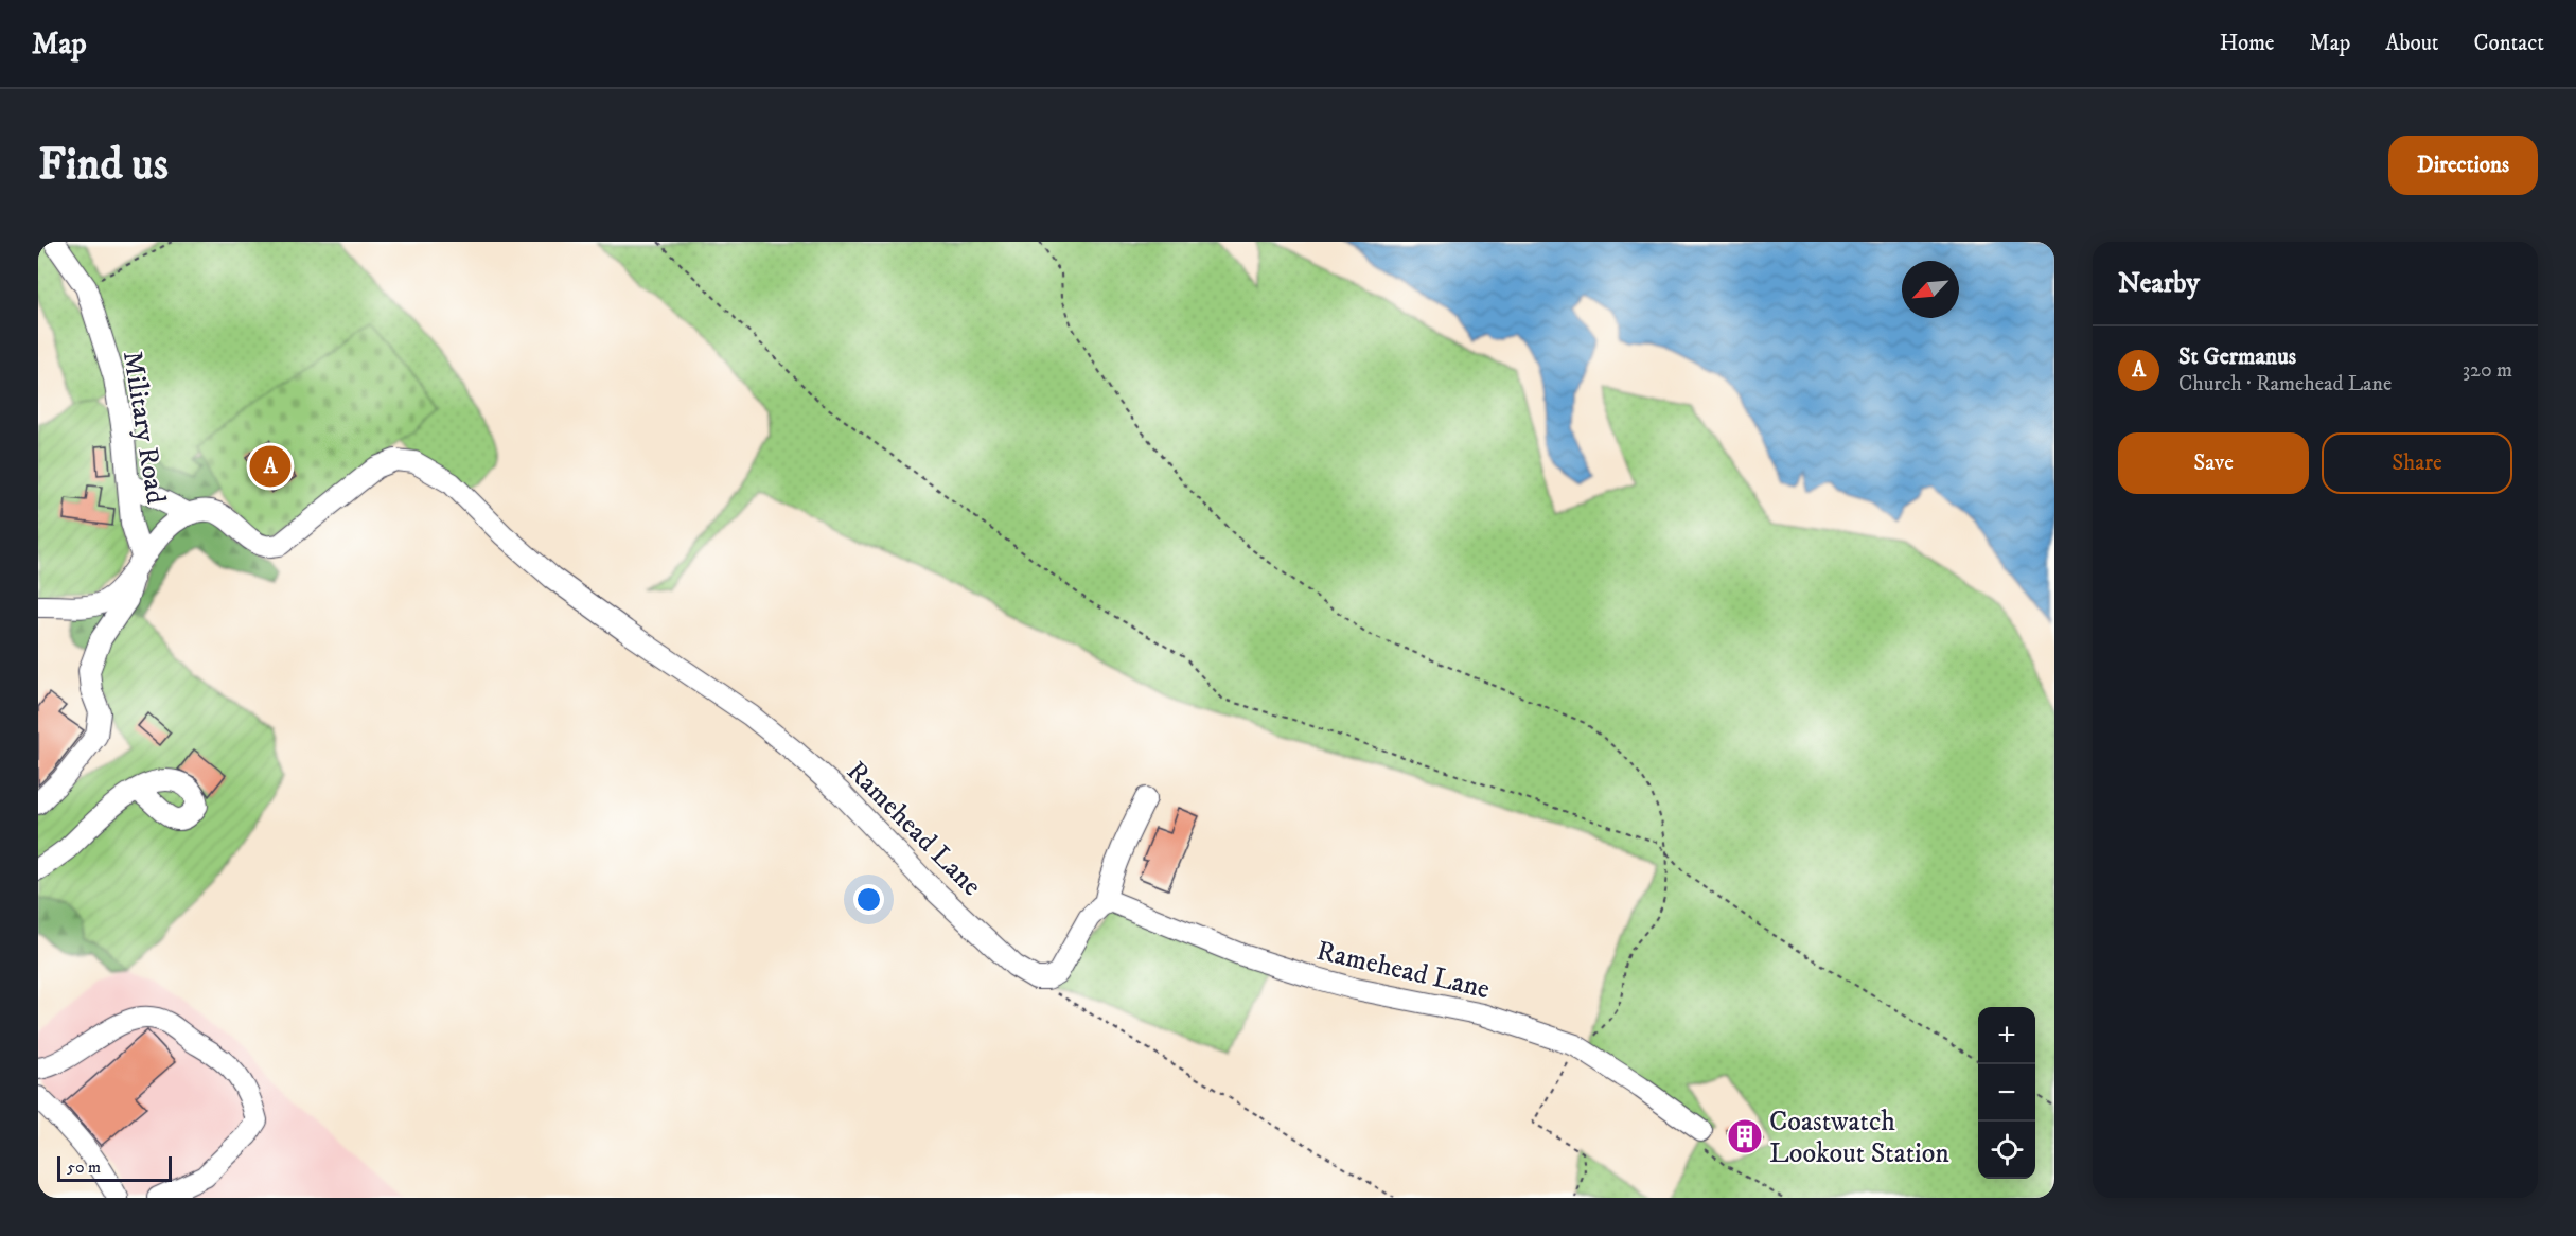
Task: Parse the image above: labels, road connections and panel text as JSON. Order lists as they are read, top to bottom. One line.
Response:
{"streets":{"street":["Military Road","Ramehead Lane"]},"places":{"building":["Coastwatch Lookout Station"]},"scale_bar":"50 m","north":"bottom left","page":{"header":"Map","nav":["Home","Map","About","Contact"],"buttons":["Directions",["Save","Share"]],"title":"Find us","heading":"Nearby","list":[{"mark":"A","name":"St Germanus","note":"Church · Ramehead Lane","value":"320 m"}],"pins":"A","map_buttons":["+","−"],"scale":"50 m"}}
